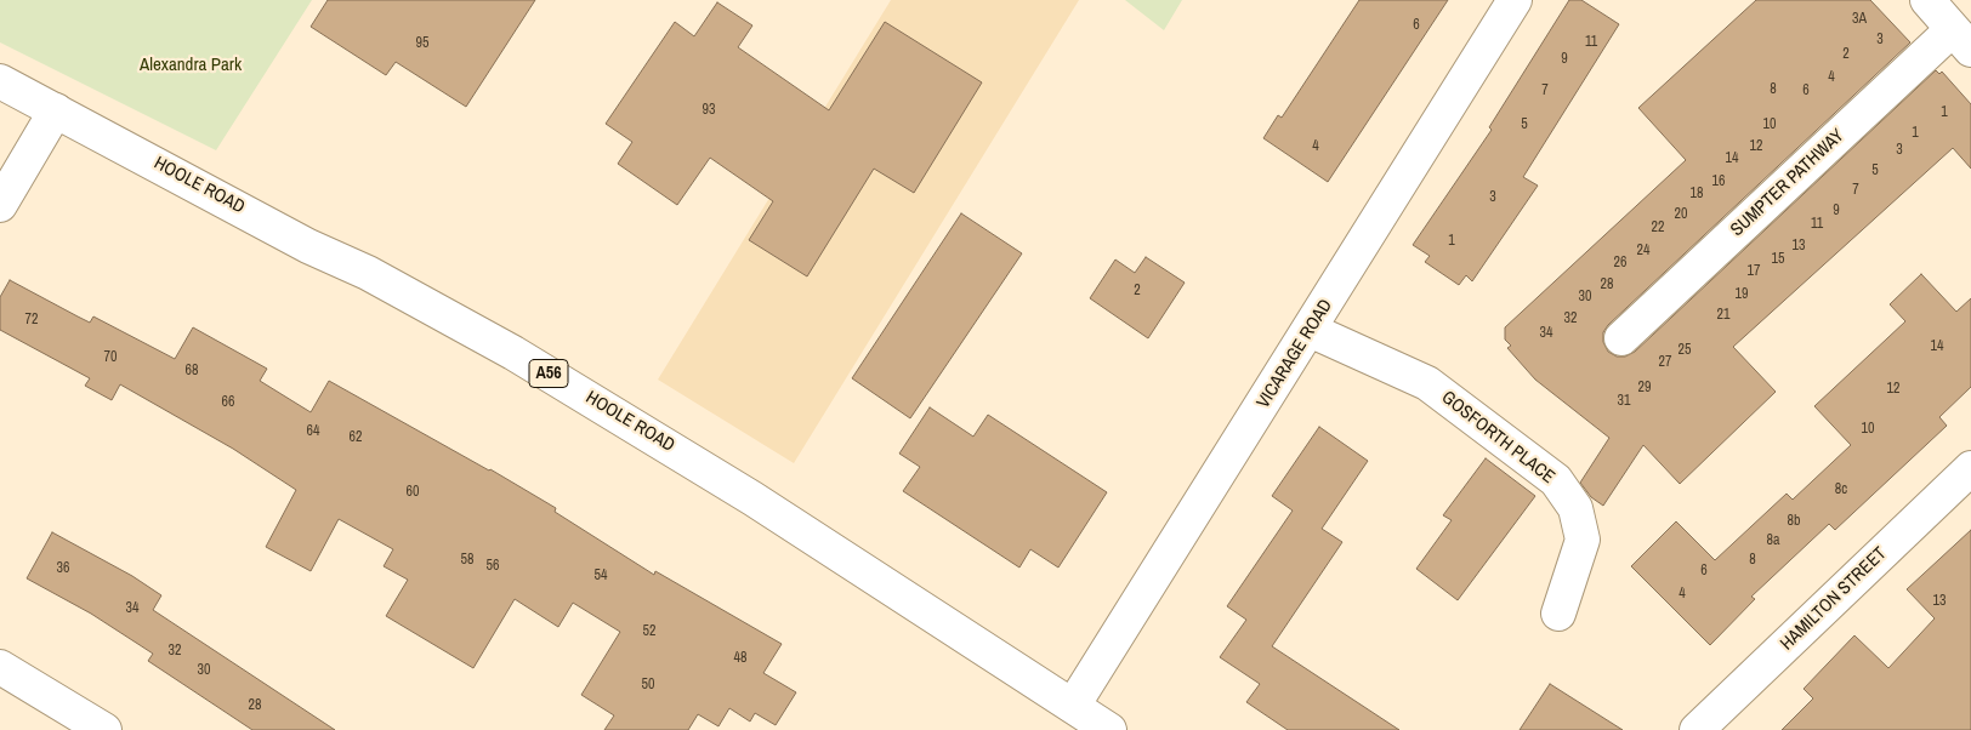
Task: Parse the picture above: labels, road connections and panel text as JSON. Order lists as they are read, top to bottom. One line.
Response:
{"streets":{"main road":["SUMPTER PATHWAY","HOOLE ROAD","VICARAGE ROAD","A56","GOSFORTH PLACE","HAMILTON STREET"]},"crossings":[["HOOLE ROAD","VICARAGE ROAD"],["VICARAGE ROAD","GOSFORTH PLACE"]],"parks":["Alexandra Park"],"house_numbers":["3A","6","3","11","95","2","9","4","8","7","6","93","1","5","10","1","4","12","3","14","5","16","7","18","3","9","20","11","22","1","13","24","15","26","17","28","2","19","30","21","32","72","34","14","25","70","27","68","29","12","31","66","10","64","62","8c","60","8b","8a","58","8","56","36","6","54","4","13","34","52","32","48","30","50","28"]}
